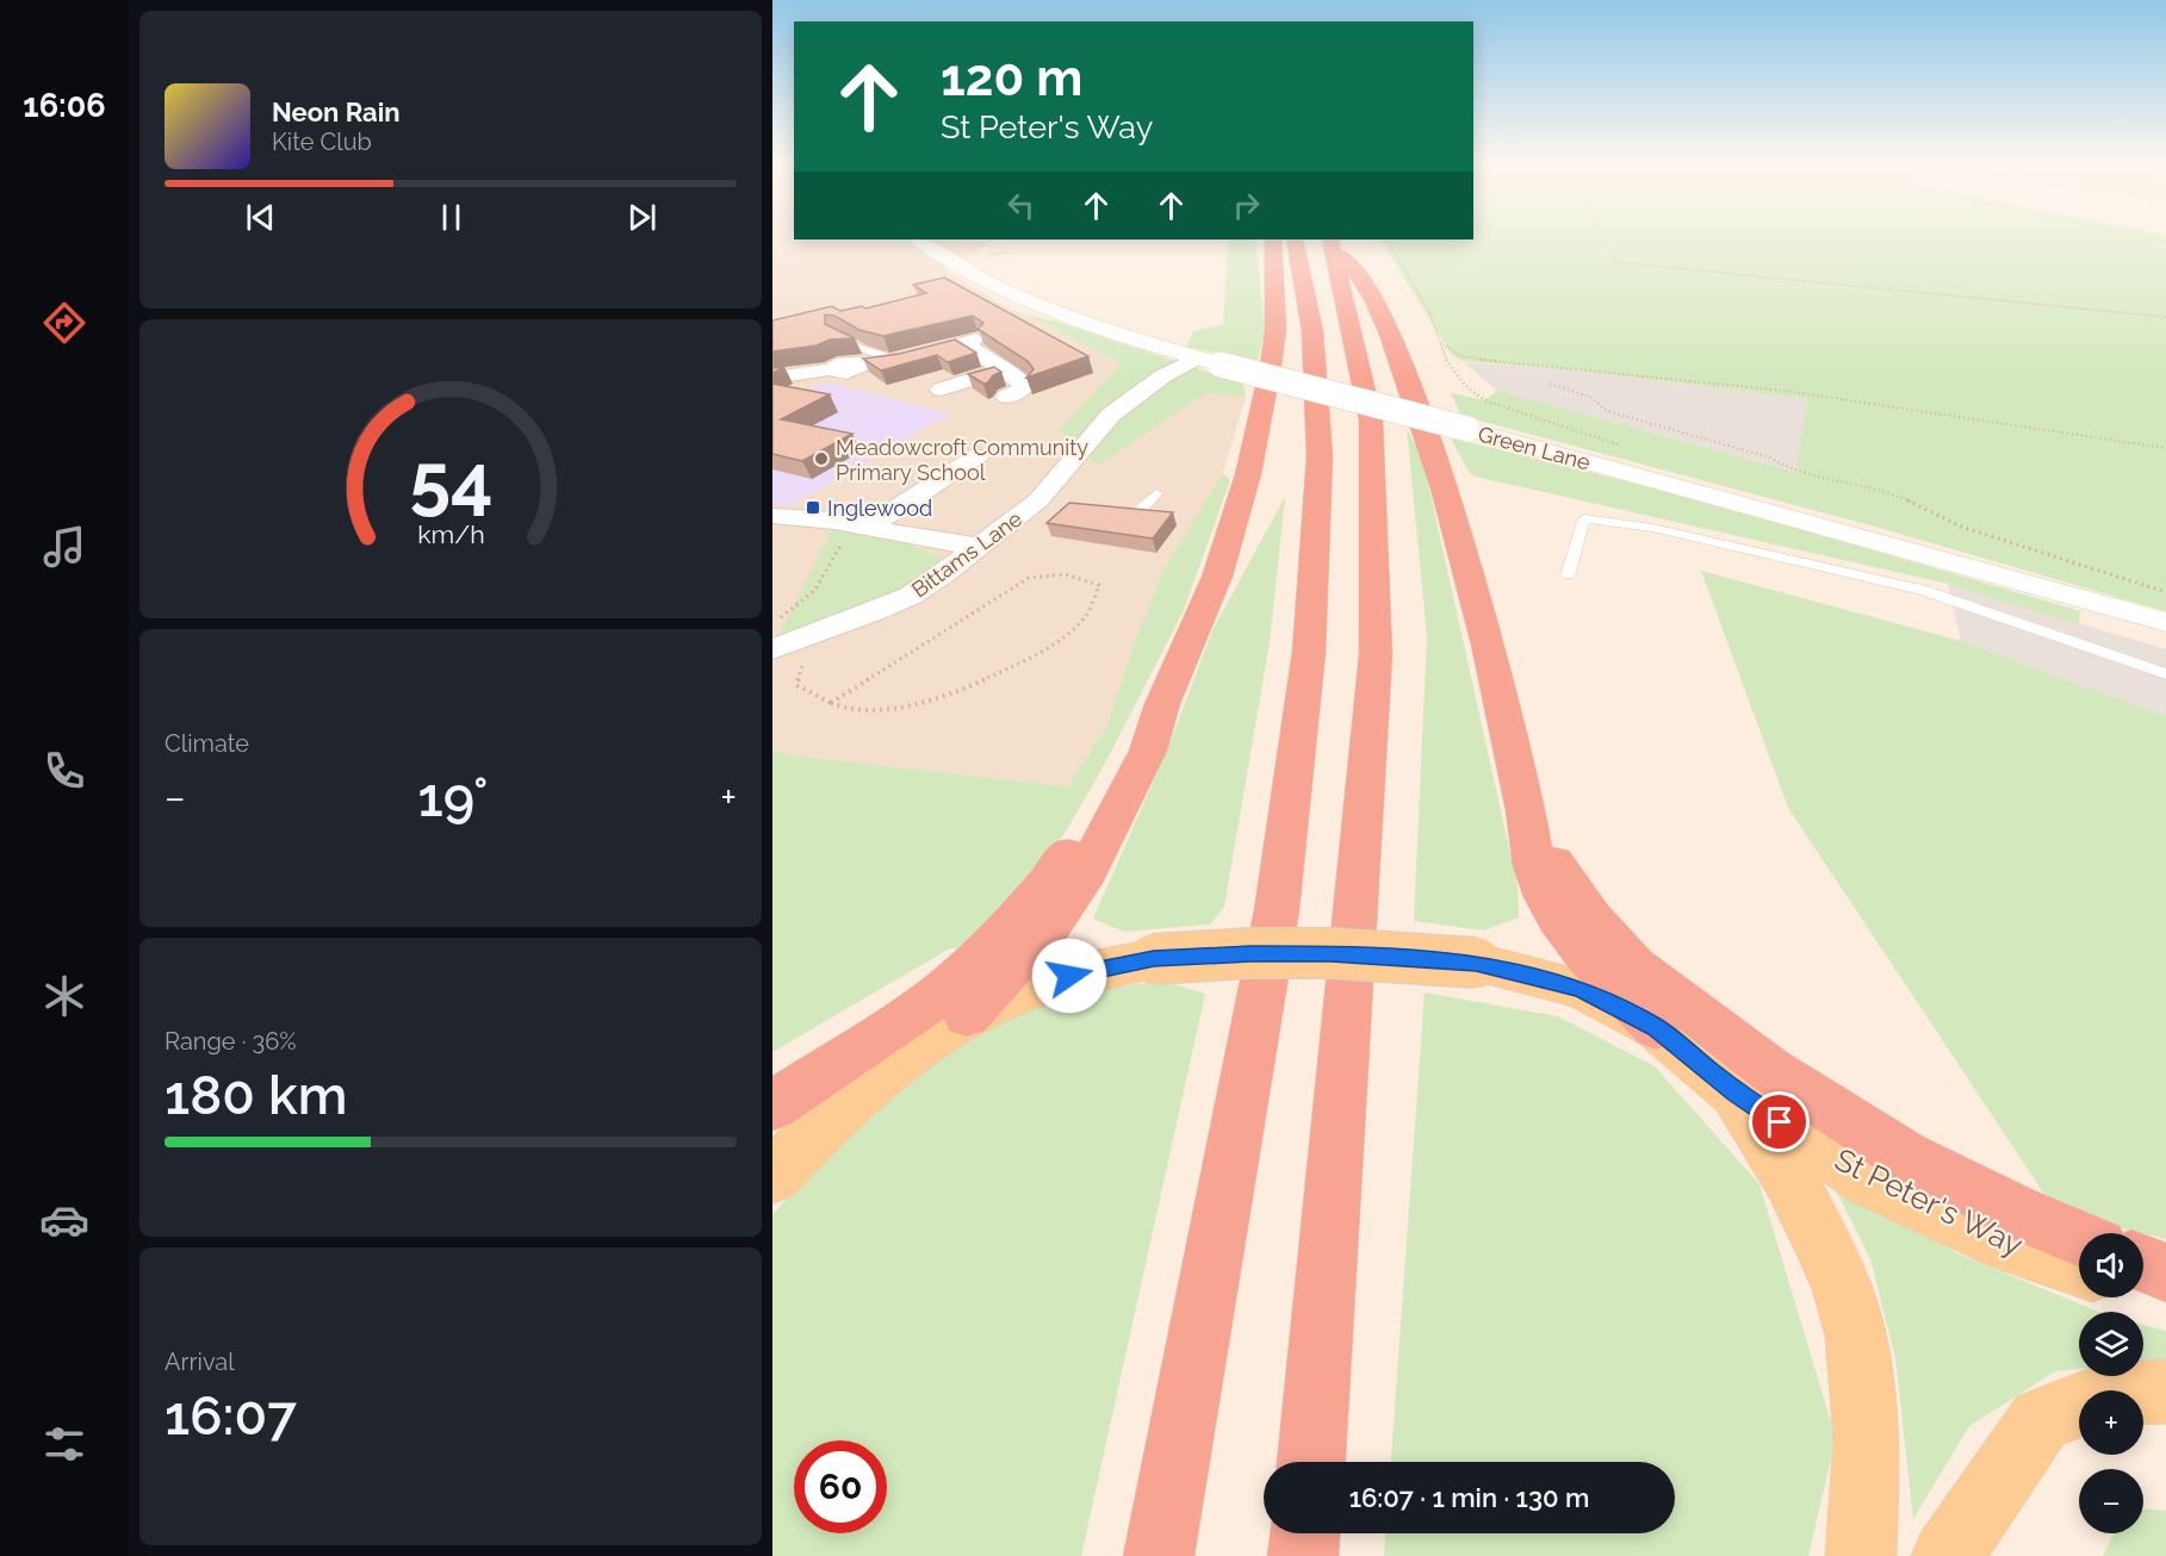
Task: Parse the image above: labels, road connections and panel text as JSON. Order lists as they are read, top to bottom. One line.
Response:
{"streets":{"main road":["St Peter's Way"],"street":["Green Lane","Bittams Lane"]},"crossings":[["Green Lane","Bittams Lane"]],"places":{"other":["Meadowcroft Community Primary School"],"transit":["Inglewood"]},"page":{"tabs":"16:06","turn":["120 m","St Peter's Way"],"song":["Neon Rain","Kite Club"],"tile":["Climate",["Range · 36%","180 km"],["Arrival","16:07"]],"heat":["−","19°","+"],"map_buttons":["+","−"],"limit":"60","trip":"16:07 · 1 min · 130 m","gauge":["54","km/h"]}}
